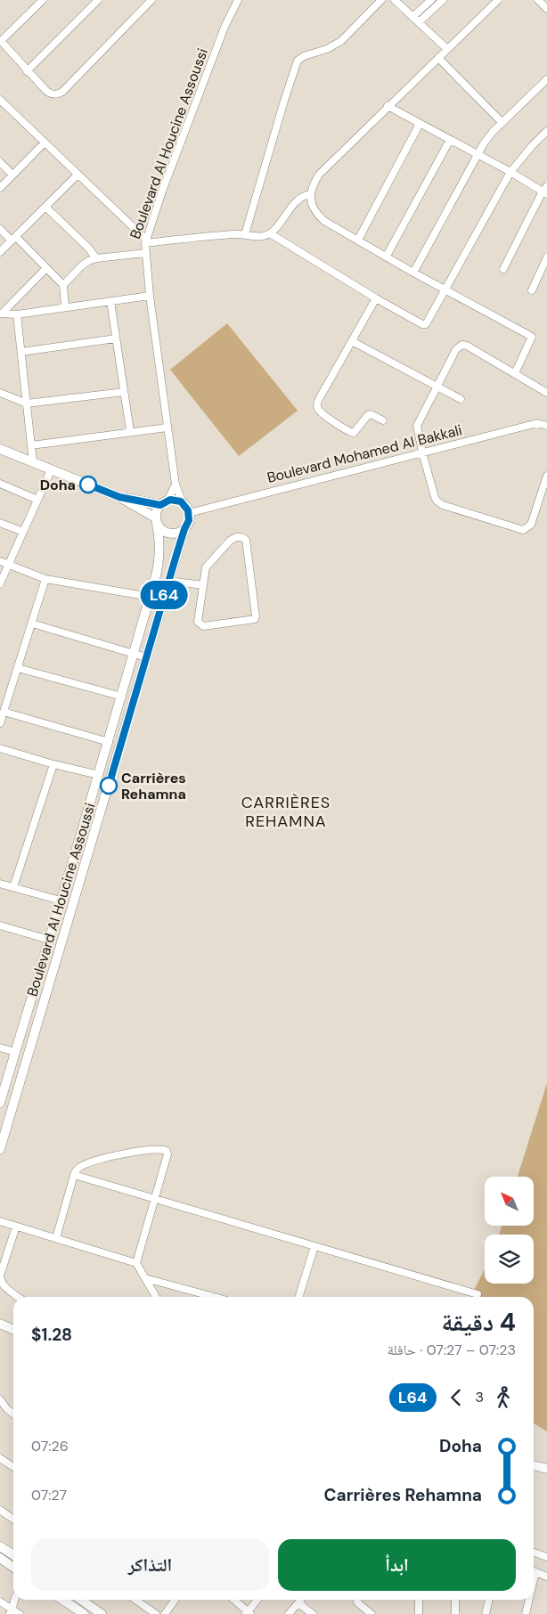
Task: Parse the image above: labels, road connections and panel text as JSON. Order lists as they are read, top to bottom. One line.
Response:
{"streets":{"street":["Boulevard Al Houcine Assoussi","Boulevard Mohamed Al Bakkali"]},"crossings":[["Boulevard Al Houcine Assoussi","Boulevard Mohamed Al Bakkali"]],"districts":["CARRIÈRES REHAMNA"],"places":["Doha","Carrières Rehamna"],"lines":["bus line L64"],"north":"top left","page":{"on_map":"L64","heading":["4 دقيقة","07:23 – 07:27 · حافلة","$1.28"],"legs":["3","L64"],"list":[{"name":"Doha","value":"07:26"},{"name":"Carrières Rehamna","value":"07:27"}],"buttons":["ابدأ","التذاكر"]}}
